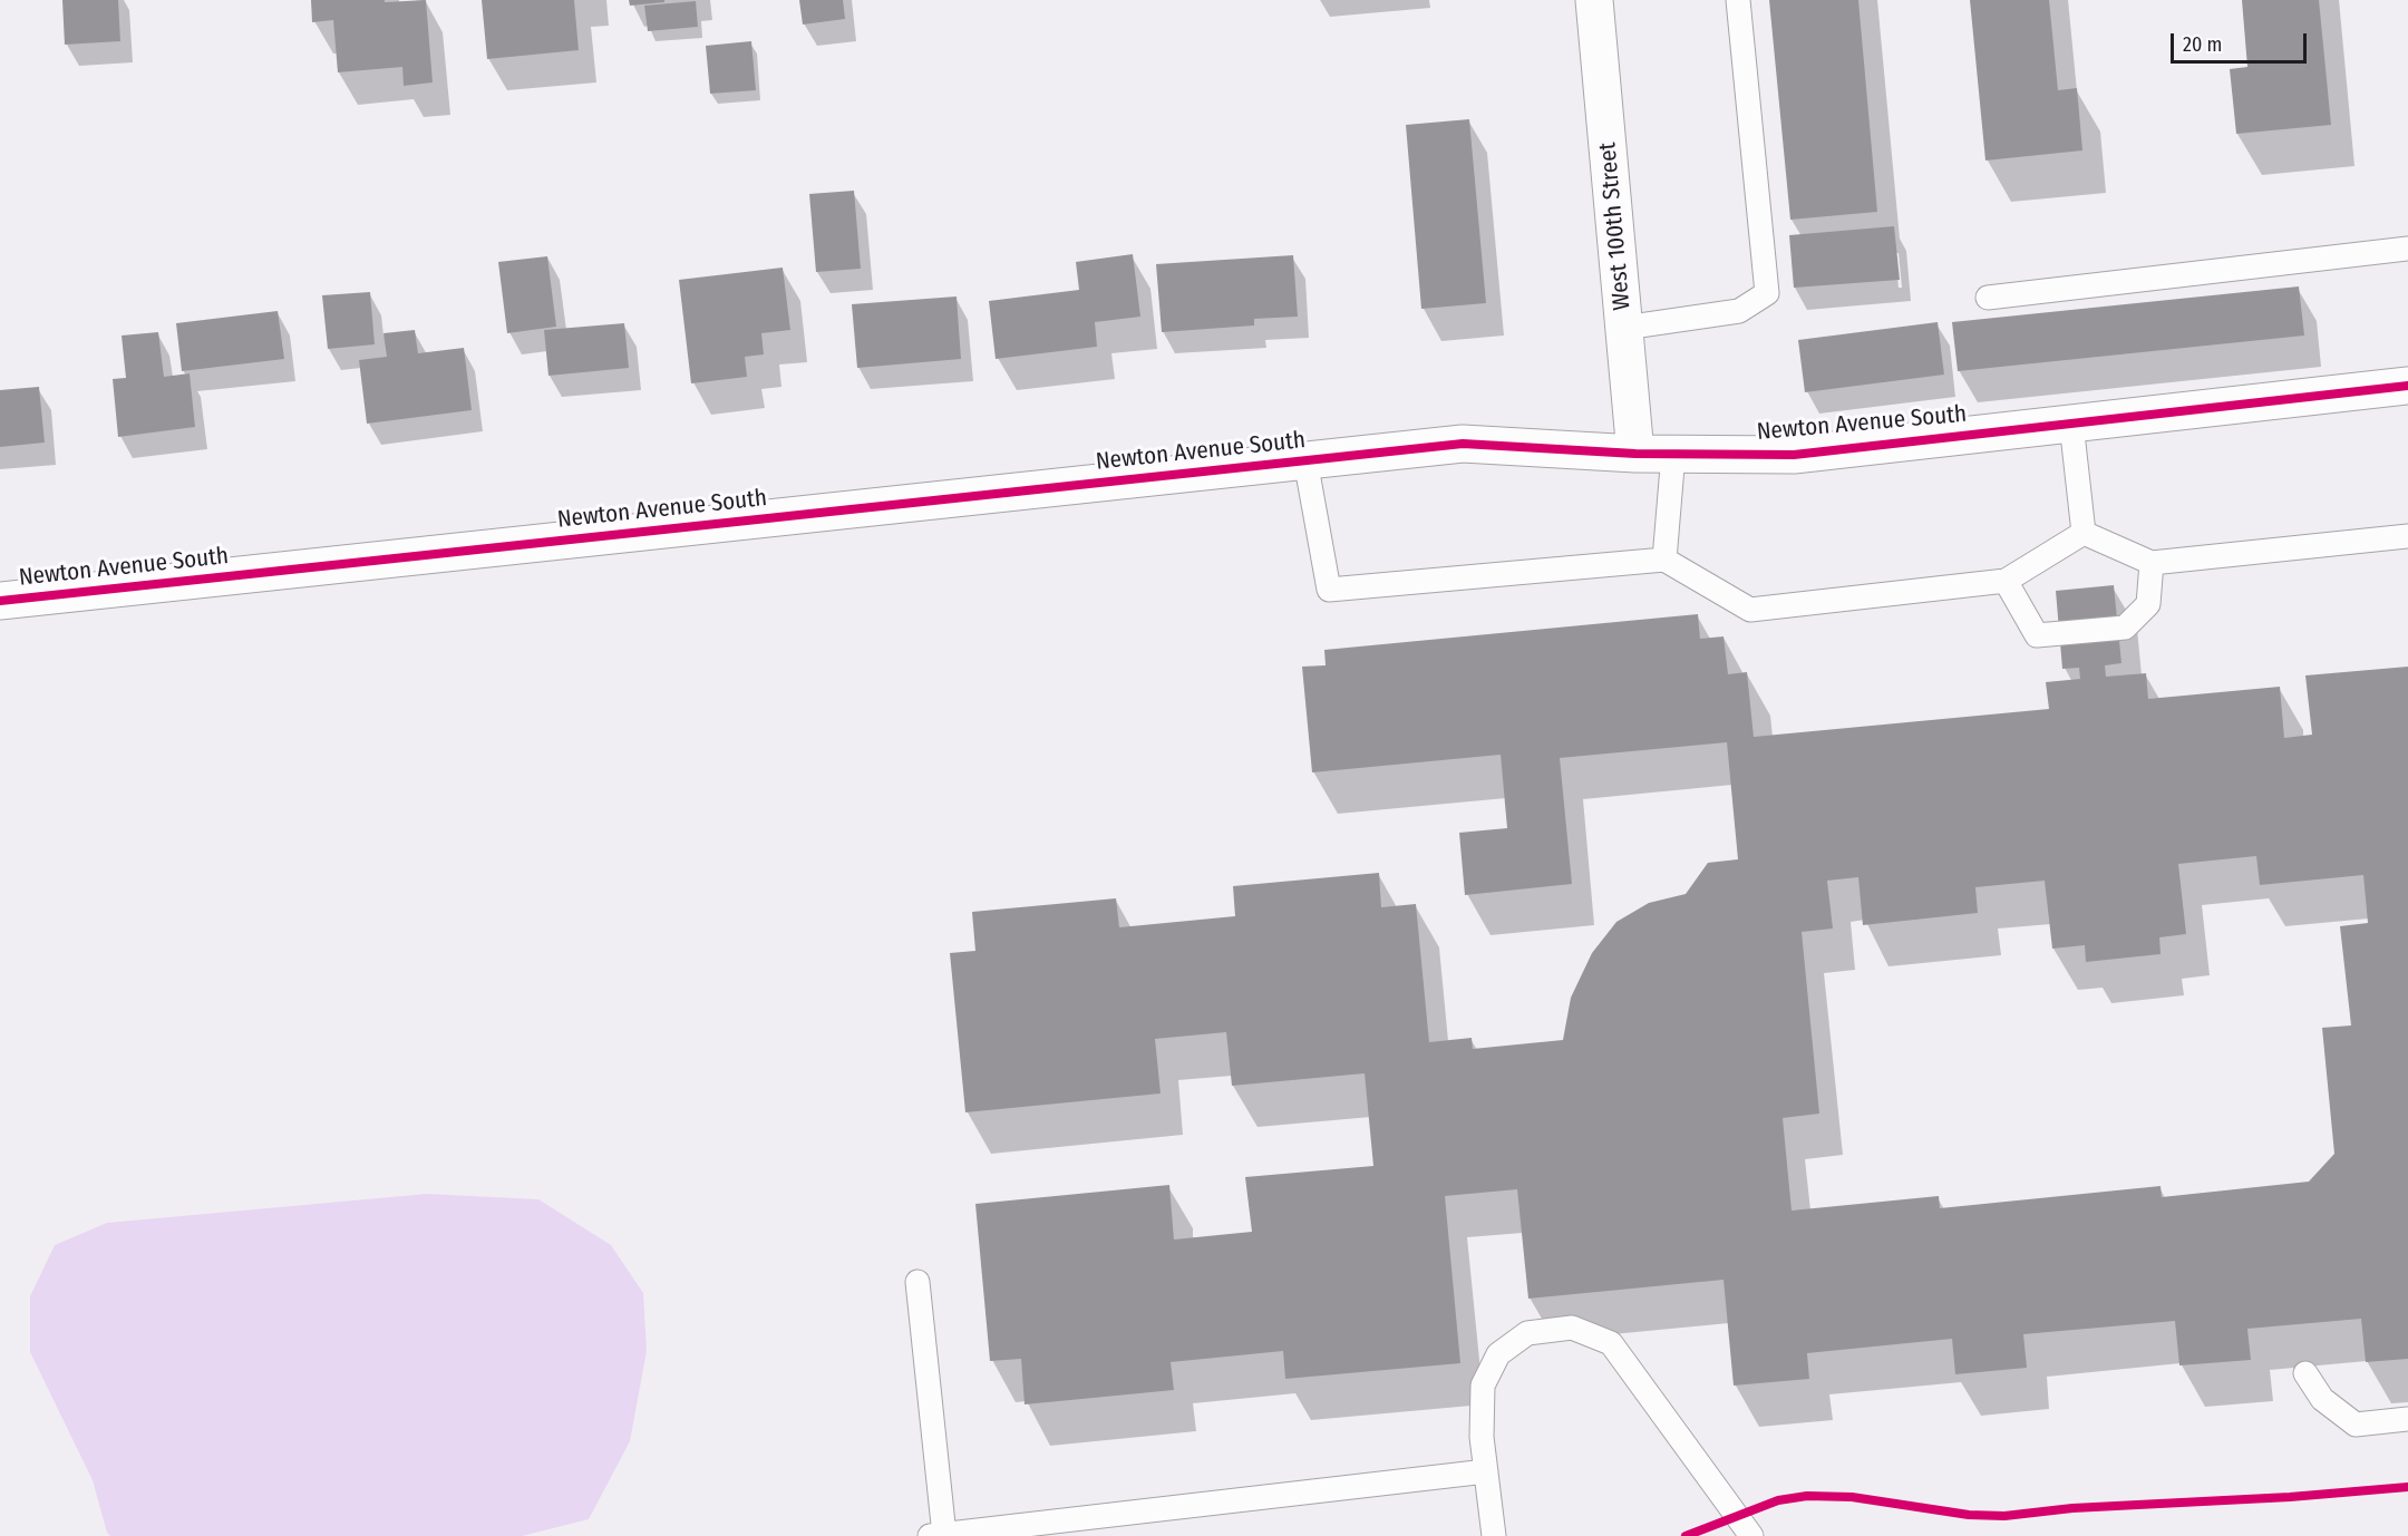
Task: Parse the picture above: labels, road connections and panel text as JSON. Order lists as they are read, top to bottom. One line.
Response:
{"streets":{"street":["West 100th Street","Newton Avenue South"]},"crossings":[["West 100th Street","Newton Avenue South"]],"scale_bar":"20 m"}
